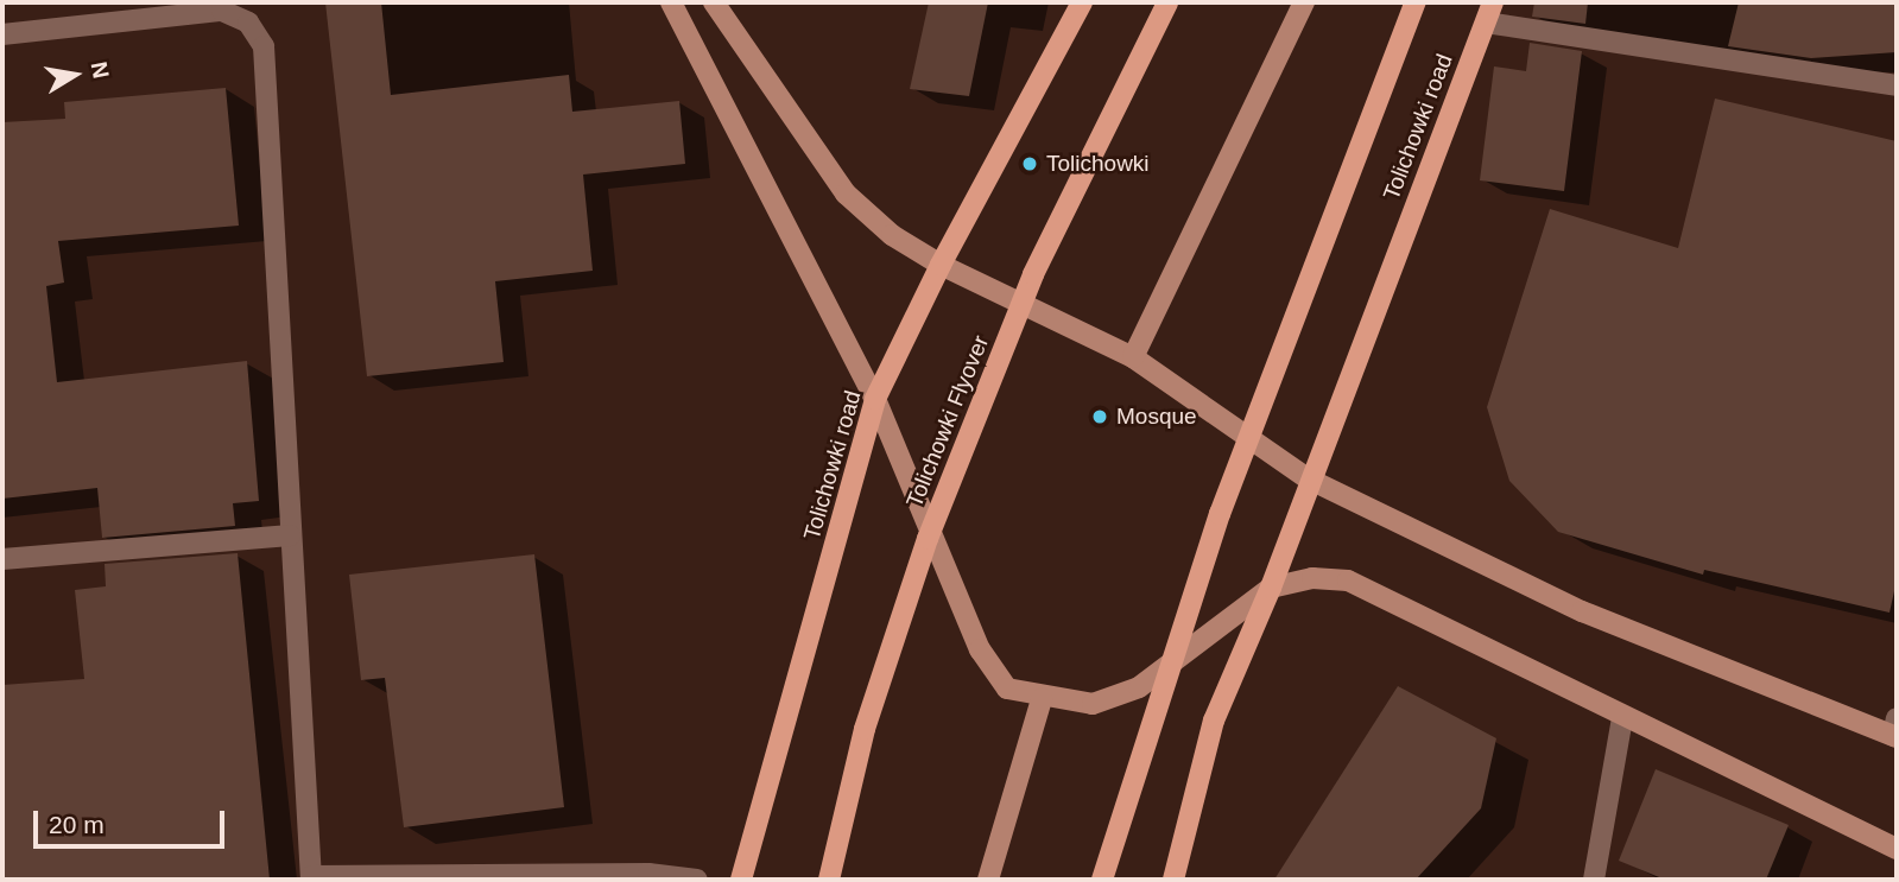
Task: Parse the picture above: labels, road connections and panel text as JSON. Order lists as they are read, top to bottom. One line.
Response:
{"streets":{"main road":["Tolichowki road","Tolichowki Flyover"]},"places":["Tolichowki","Mosque"],"scale_bar":"20 m","north":"right"}
